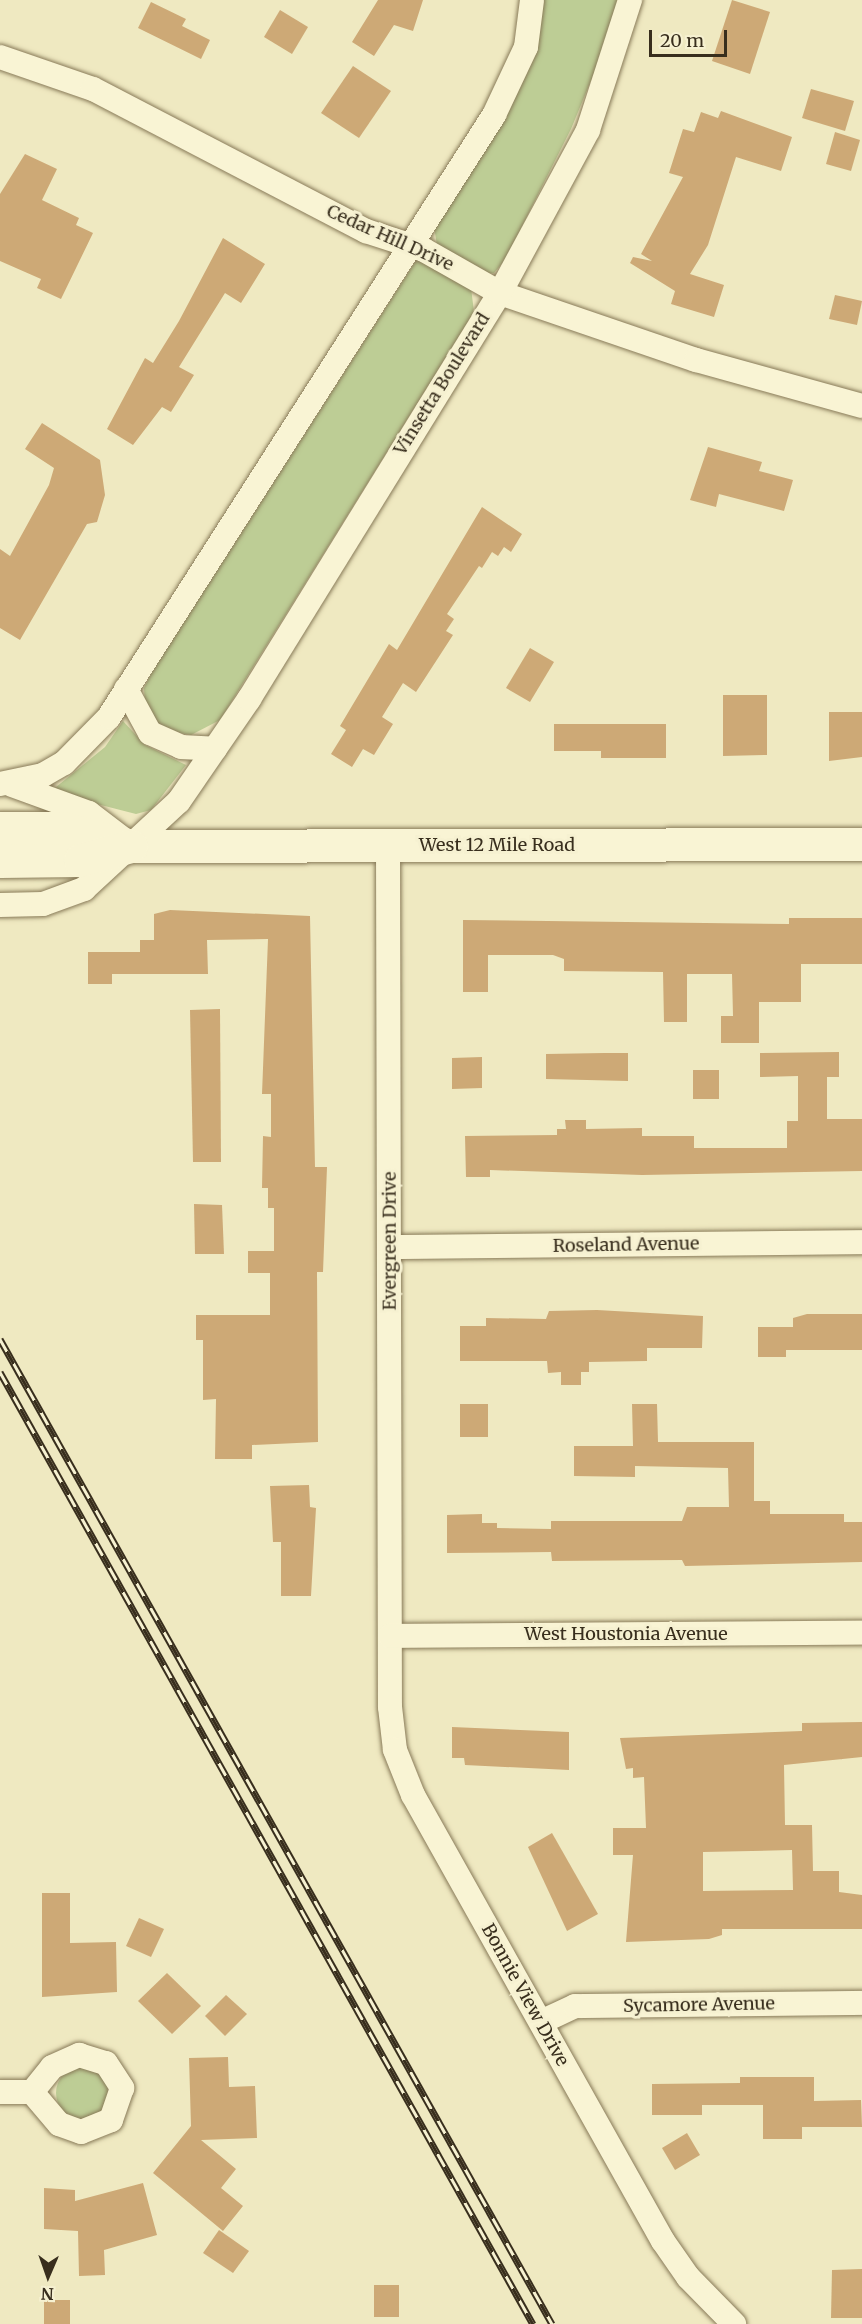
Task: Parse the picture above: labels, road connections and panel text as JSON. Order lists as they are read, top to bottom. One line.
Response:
{"streets":{"main road":["West 12 Mile Road"],"street":["Cedar Hill Drive","Vinsetta Boulevard","Evergreen Drive","Roseland Avenue","West Houstonia Avenue","Bonnie View Drive","Sycamore Avenue"]},"crossings":[["Cedar Hill Drive","Vinsetta Boulevard"],["Vinsetta Boulevard","West 12 Mile Road"],["West 12 Mile Road","Evergreen Drive"],["Evergreen Drive","Roseland Avenue"],["Evergreen Drive","West Houstonia Avenue"],["Evergreen Drive","Bonnie View Drive"],["West Houstonia Avenue","Bonnie View Drive"],["Bonnie View Drive","Sycamore Avenue"]],"scale_bar":"20 m","north":"bottom"}
